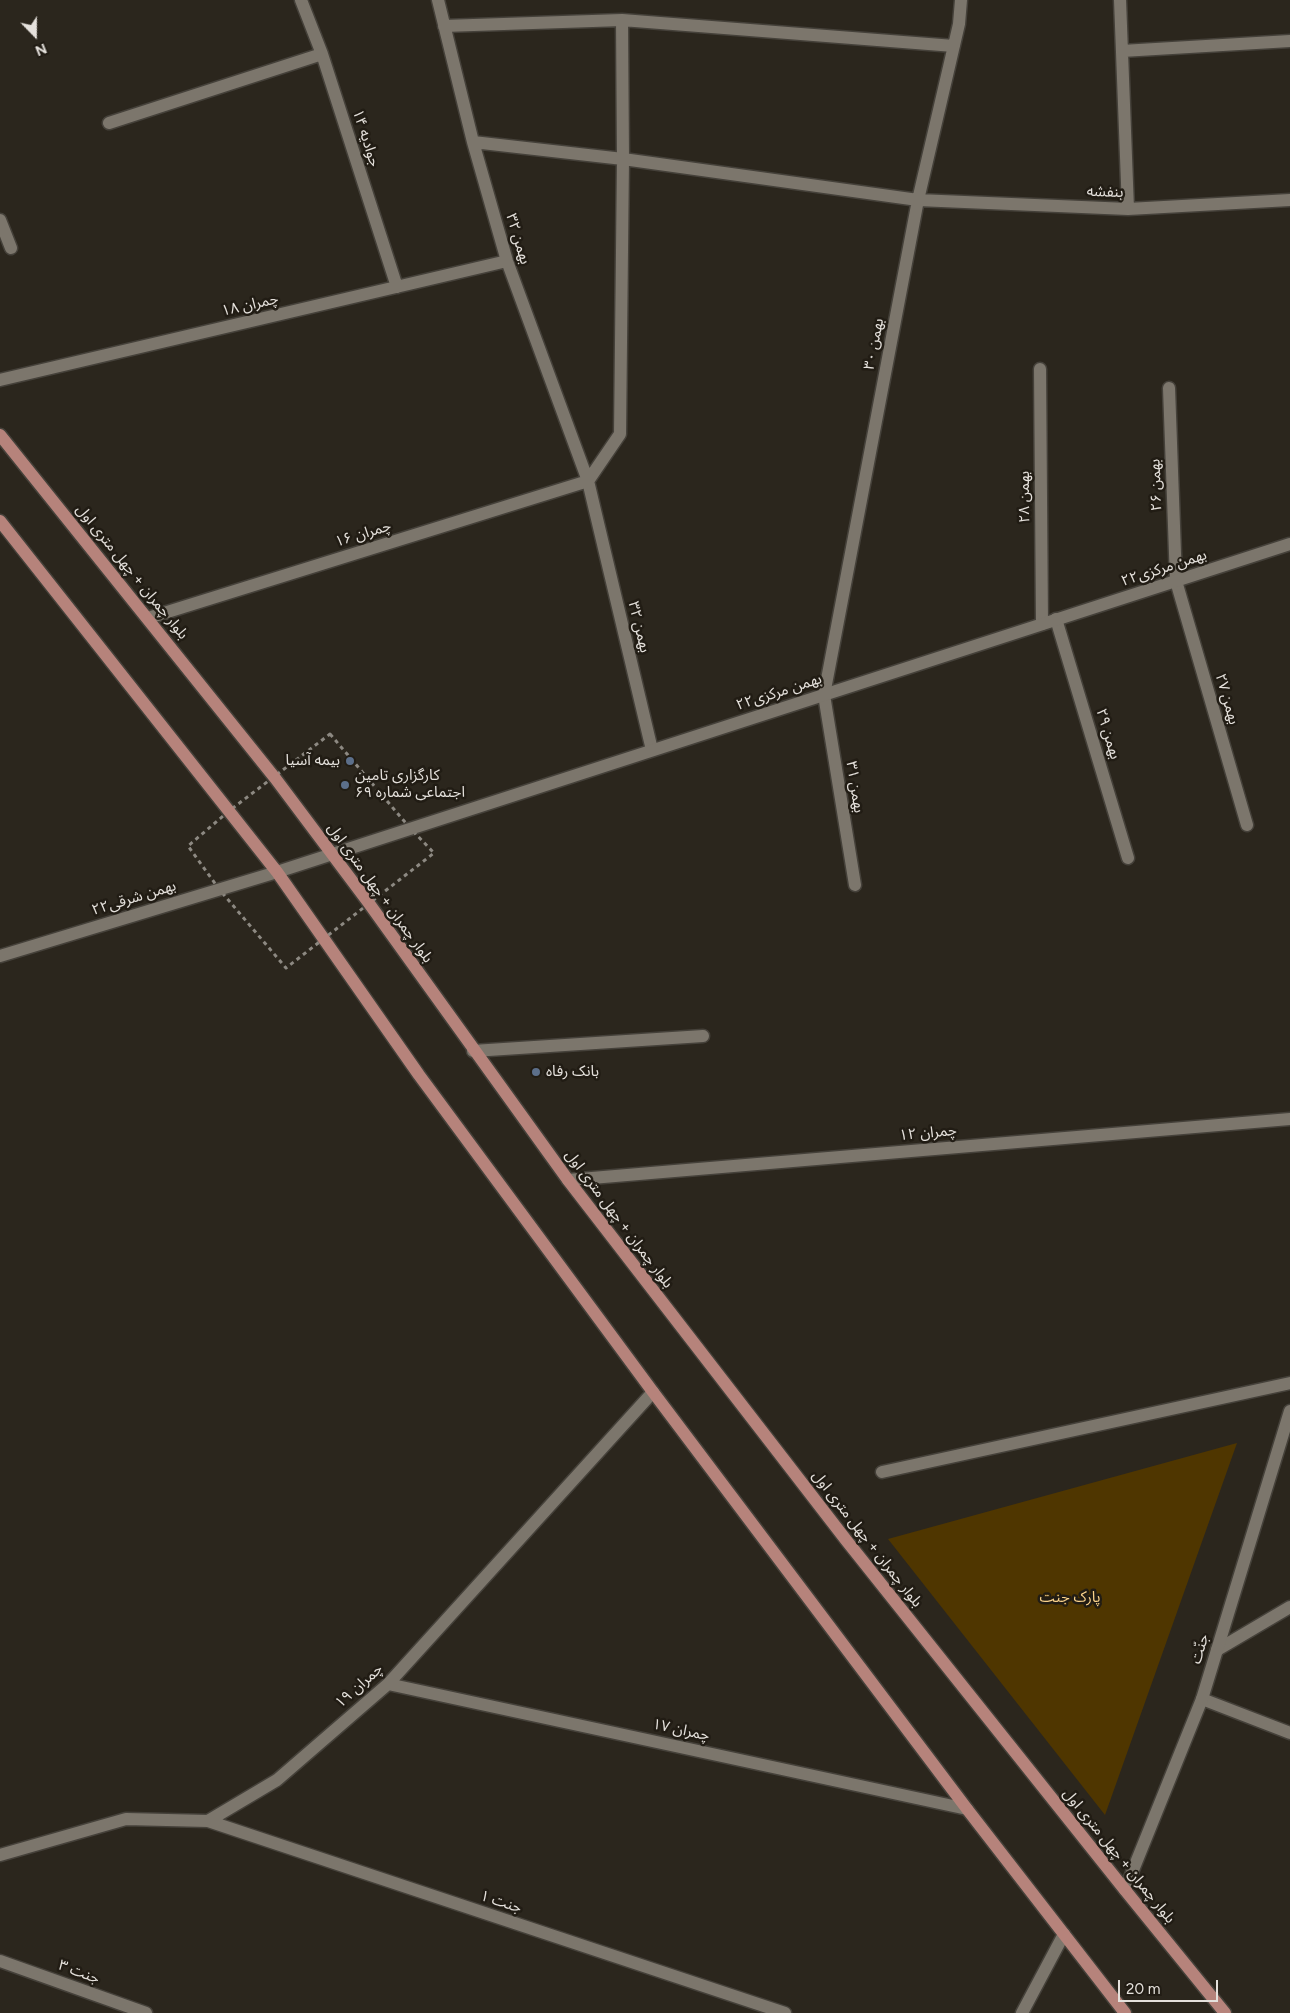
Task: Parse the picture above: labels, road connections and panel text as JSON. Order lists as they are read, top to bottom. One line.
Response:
{"streets":{"main road":["بلوار چمران + چهل متری اول"],"street":["جوادیه ۱۴","بنفشه","بهمن ۳۲","چمران ۱۸","بهمن ۳۰","بهمن ۲۶","بهمن ۲۸","چمران ۱۶","۲۲بهمن مرکزی","بهمن ۲۷","بهمن ۲۹","بهمن ۳۱","۲۲بهمن شرقی","چمران ۱۲","جنّت","چمران ۱۹","چمران ۱۷","جنت ۱","جنت ۳"]},"crossings":[["جوادیه ۱۴","چمران ۱۸"],["بنفشه","بهمن ۳۲"],["بنفشه","بهمن ۳۰"],["بهمن ۳۲","چمران ۱۸"],["بهمن ۳۲","چمران ۱۶"],["بهمن ۳۲","۲۲بهمن مرکزی"],["بهمن ۳۰","۲۲بهمن مرکزی"],["بهمن ۳۰","بهمن ۳۱"],["بهمن ۲۶","۲۲بهمن مرکزی"],["بهمن ۲۶","بهمن ۲۷"],["بهمن ۲۸","۲۲بهمن مرکزی"],["چمران ۱۶","بلوار چمران + چهل متری اول"],["۲۲بهمن مرکزی","بلوار چمران + چهل متری اول"],["۲۲بهمن مرکزی","بهمن ۲۷"],["۲۲بهمن مرکزی","بهمن ۲۹"],["۲۲بهمن مرکزی","بهمن ۳۱"],["۲۲بهمن مرکزی","۲۲بهمن شرقی"],["بلوار چمران + چهل متری اول","چمران ۱۲"],["بلوار چمران + چهل متری اول","جنّت"],["چمران ۱۹","چمران ۱۷"],["چمران ۱۹","جنت ۱"]],"parks":["پارک جنت"],"places":["بیمه آسیا","کارگزاری تامین اجتماعی شماره ۶۹","بانک رفاه"],"scale_bar":"20 m","north":"bottom"}
